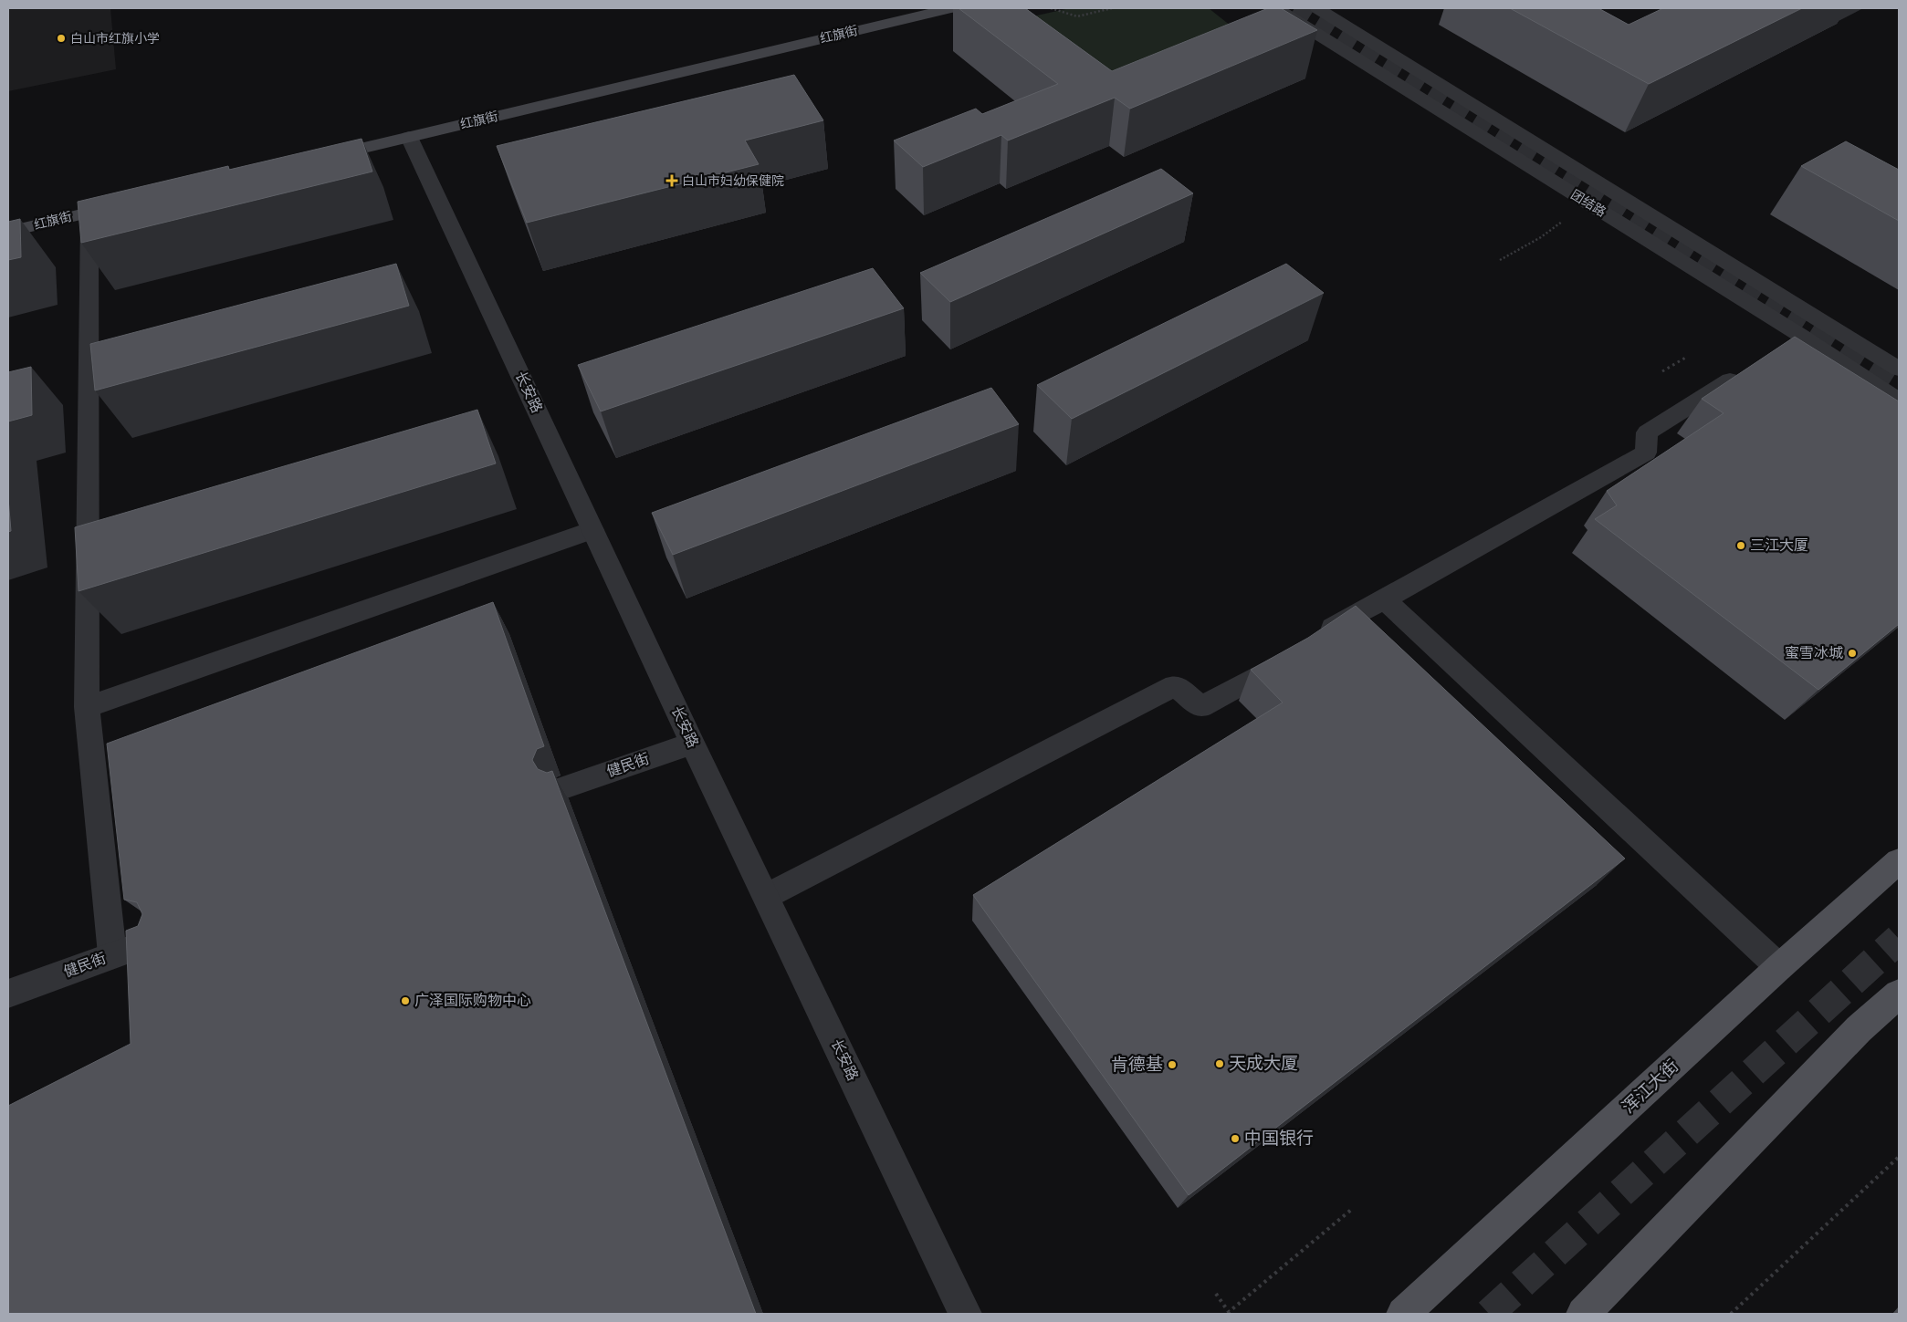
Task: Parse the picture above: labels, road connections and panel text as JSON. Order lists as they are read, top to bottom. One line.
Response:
{"streets":{"main road":["红旗街","浑江大街"],"street":["团结路","长安路","健民街"]},"crossings":[["红旗街","长安路"],["长安路","健民街"]],"places":{"other":["白山市红旗小学","三江大厦","蜜雪冰城","广泽国际购物中心","天成大厦","肯德基","中国银行"],"health":["白山市妇幼保健院"]}}
